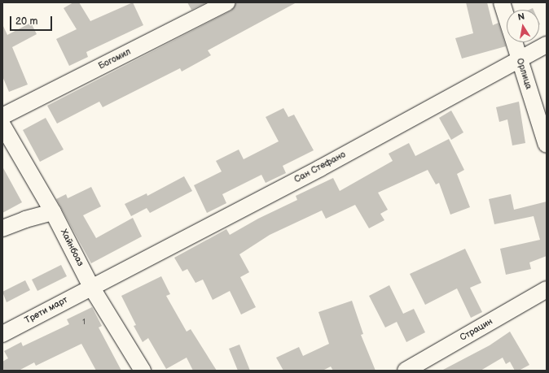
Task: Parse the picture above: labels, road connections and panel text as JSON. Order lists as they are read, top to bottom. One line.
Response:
{"streets":{"street":["Богомил","Орлица","Сан Стефано","Хайнбоаз","Трети март","Страцин"]},"crossings":[["Орлица","Сан Стефано"],["Сан Стефано","Хайнбоаз"],["Сан Стефано","Трети март"],["Хайнбоаз","Трети март"]],"house_numbers":["1"],"scale_bar":"20 m","north":"top"}
